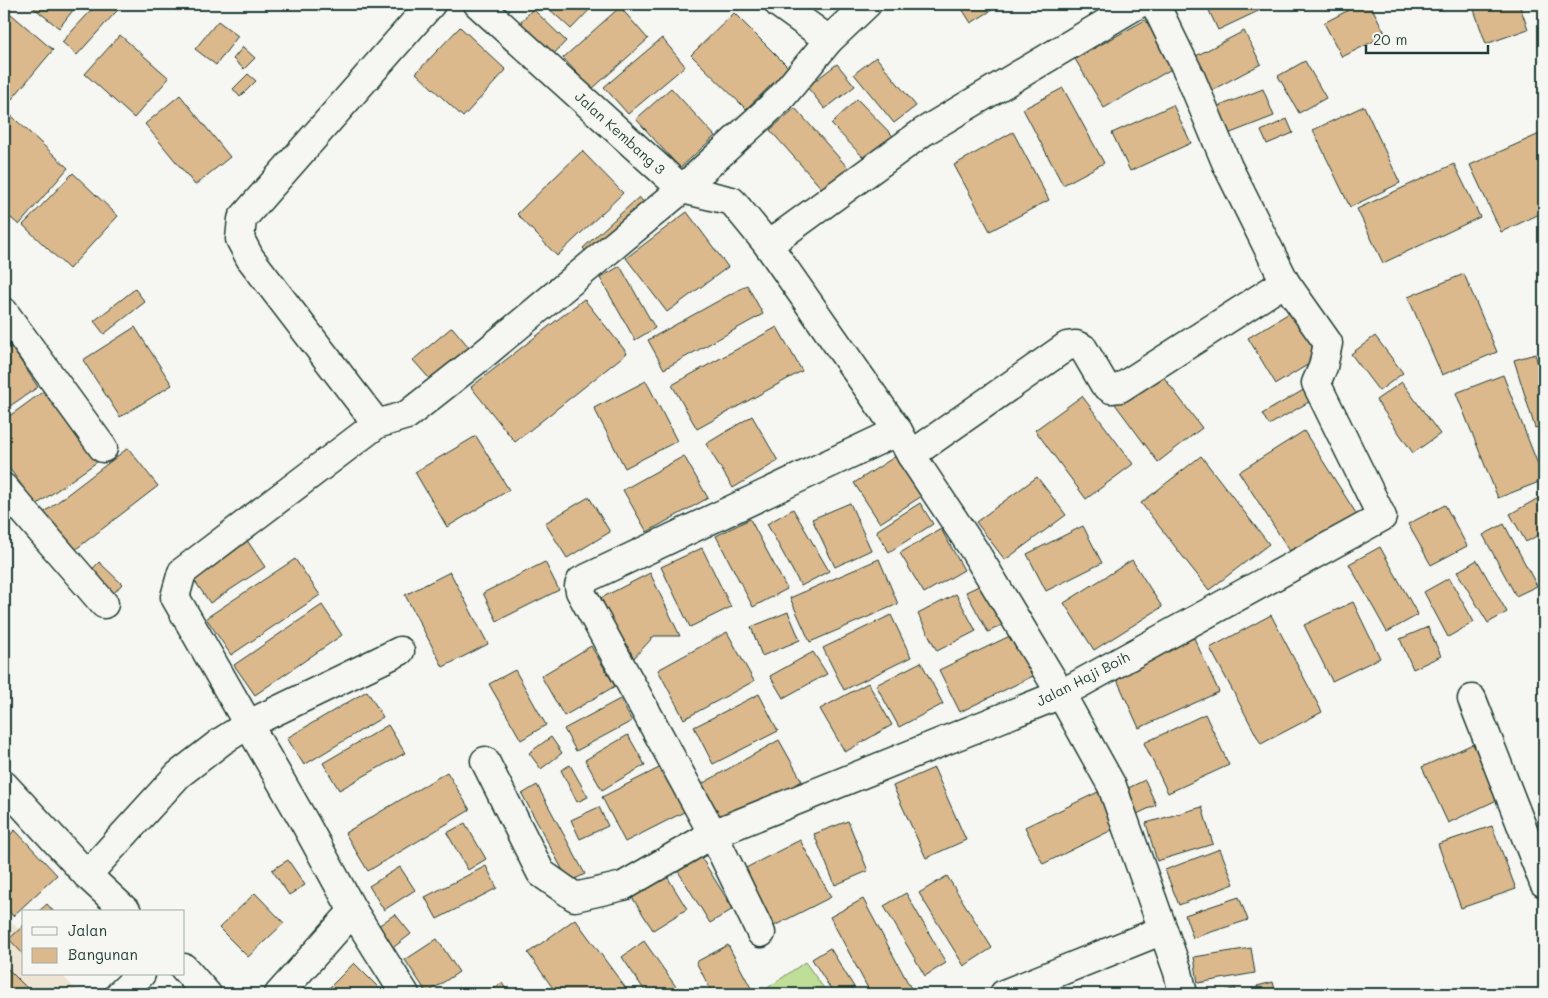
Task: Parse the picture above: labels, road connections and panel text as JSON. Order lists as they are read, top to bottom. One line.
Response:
{"streets":{"street":["Jalan Kembang 3","Jalan Haji Boih"]},"crossings":[["Jalan Kembang 3","Jalan Haji Boih"]],"legend":["Jalan","Bangunan"],"scale_bar":"20 m"}
